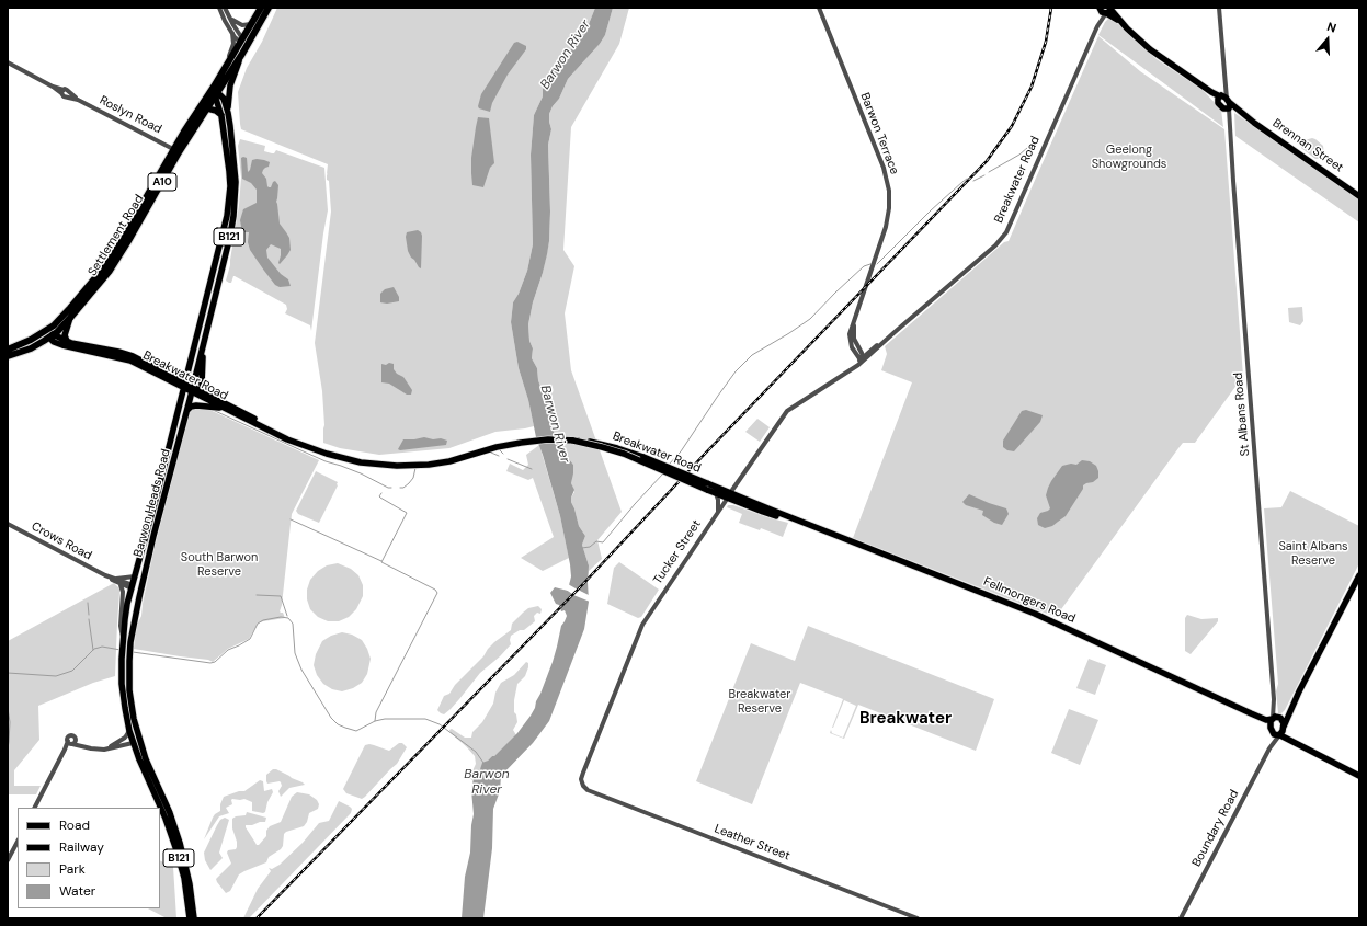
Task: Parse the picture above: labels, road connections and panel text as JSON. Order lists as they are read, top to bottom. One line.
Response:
{"streets":{"highway":["A10","Settlement Road"],"main road":["Brennan Street","Breakwater Road","B121","Barwon Heads Road","Fellmongers Road"],"street":["Roslyn Road","Barwon Terrace","St Albans Road","Crows Road","Tucker Street","Boundary Road","Leather Street"]},"crossings":[["Roslyn Road","Settlement Road"],["Barwon Terrace","Tucker Street"],["Brennan Street","Breakwater Road"],["Brennan Street","St Albans Road"],["Breakwater Road","Settlement Road"],["Breakwater Road","B121"],["Breakwater Road","Barwon Heads Road"],["Breakwater Road","Tucker Street"],["Breakwater Road","Fellmongers Road"],["Settlement Road","B121"],["Settlement Road","Barwon Heads Road"],["B121","Barwon Heads Road"],["St Albans Road","Fellmongers Road"],["St Albans Road","Boundary Road"],["Barwon Heads Road","Crows Road"],["Tucker Street","Fellmongers Road"],["Tucker Street","Leather Street"],["Fellmongers Road","Boundary Road"]],"districts":["Breakwater"],"water":["Barwon River"],"parks":["Geelong Showgrounds","Saint Albans Reserve","South Barwon Reserve","Breakwater Reserve"],"legend":["Road","Railway","Park","Water"],"north":"top"}
